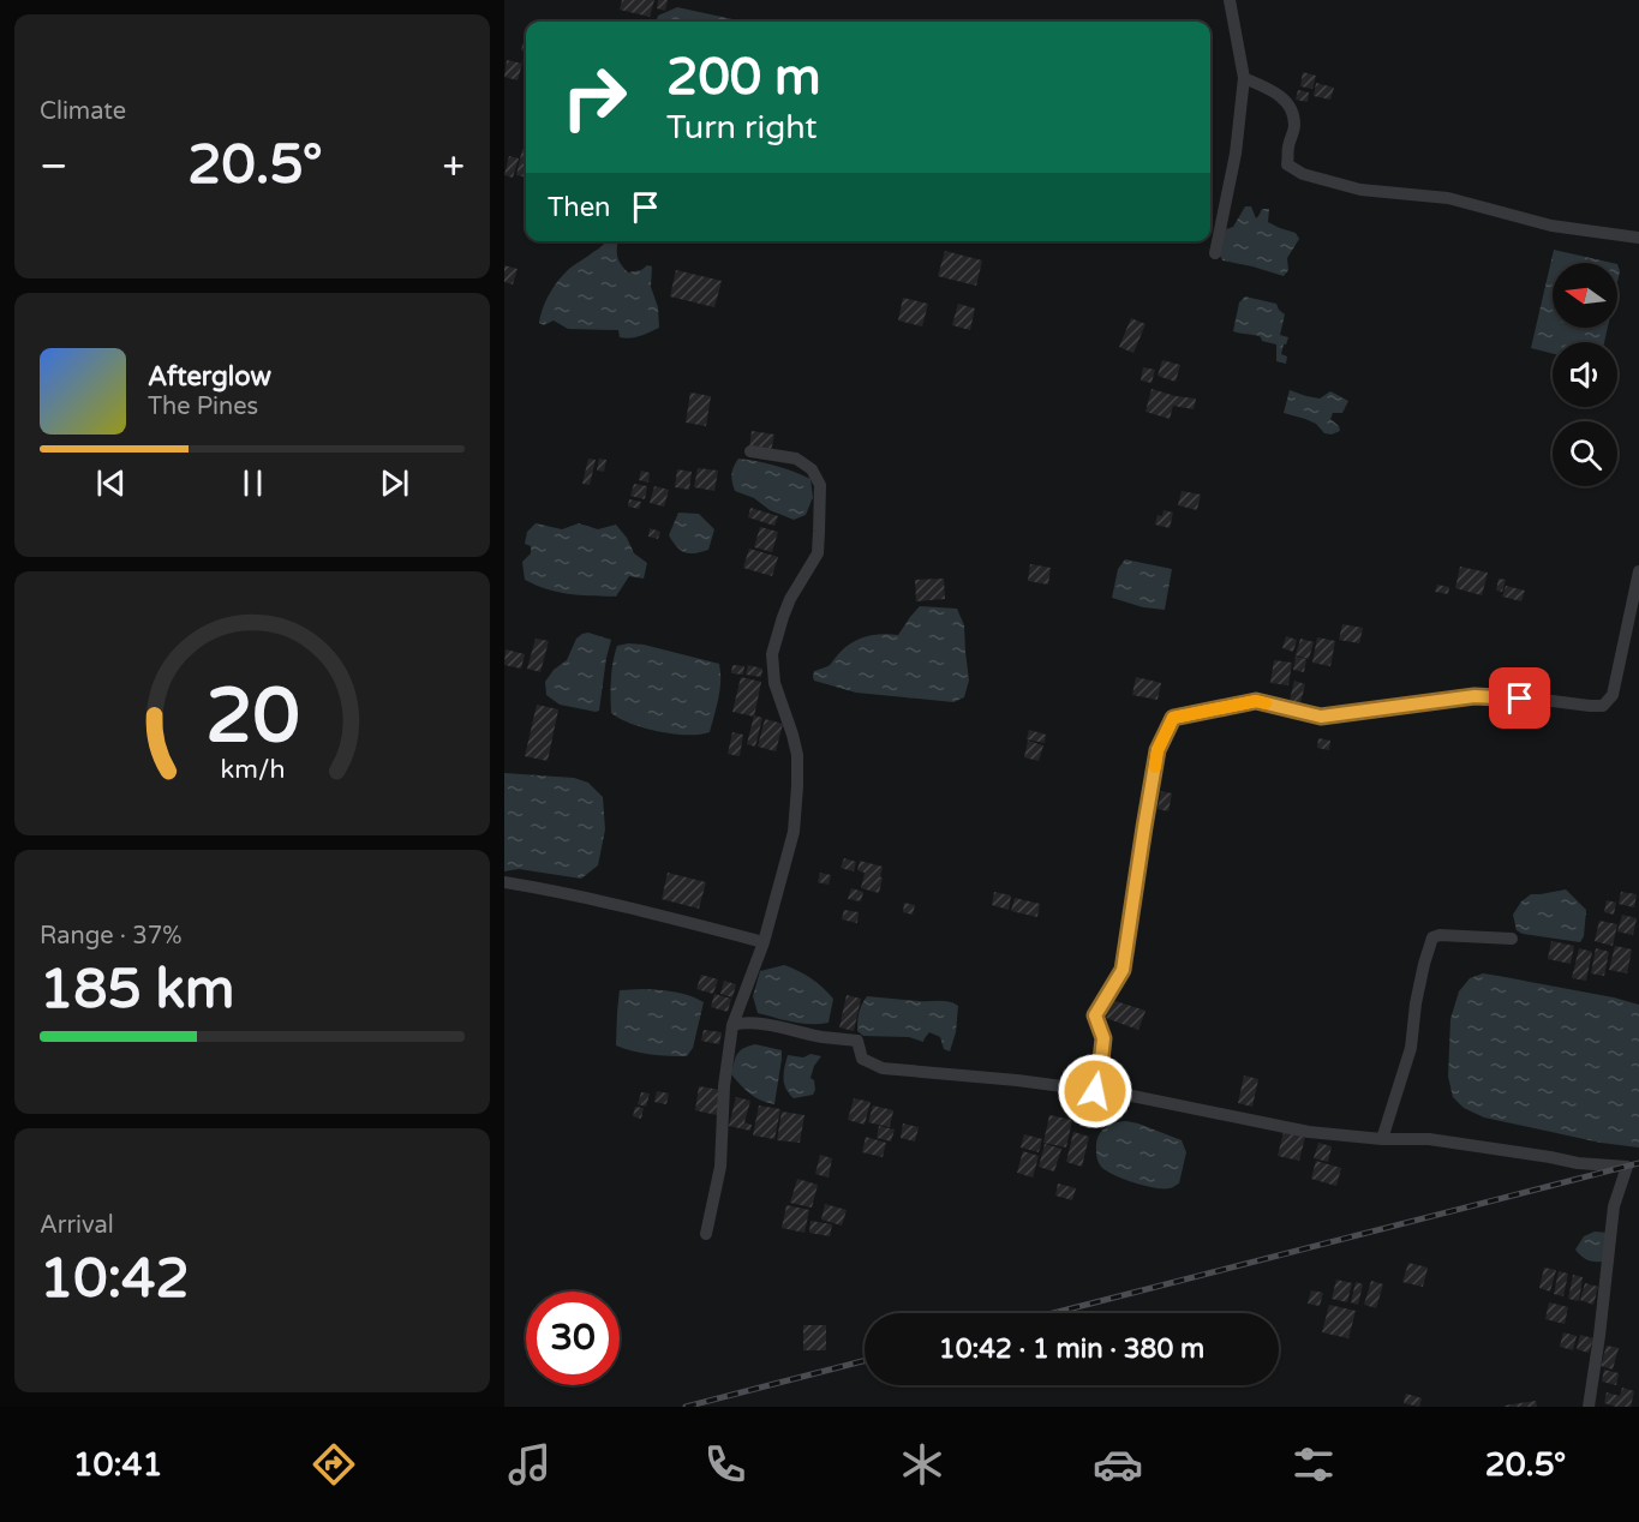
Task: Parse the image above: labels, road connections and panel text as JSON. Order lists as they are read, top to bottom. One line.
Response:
{"north":"left","page":{"tile":["Climate",["Range · 37%","185 km"],["Arrival","10:42"]],"turn":["200 m","Turn right"],"heat":["−","20.5°","+"],"then":"Then","song":["Afterglow","The Pines"],"limit":"30","trip":"10:42 · 1 min · 380 m","tabs":["10:41","20.5°"],"gauge":["20","km/h"]}}
